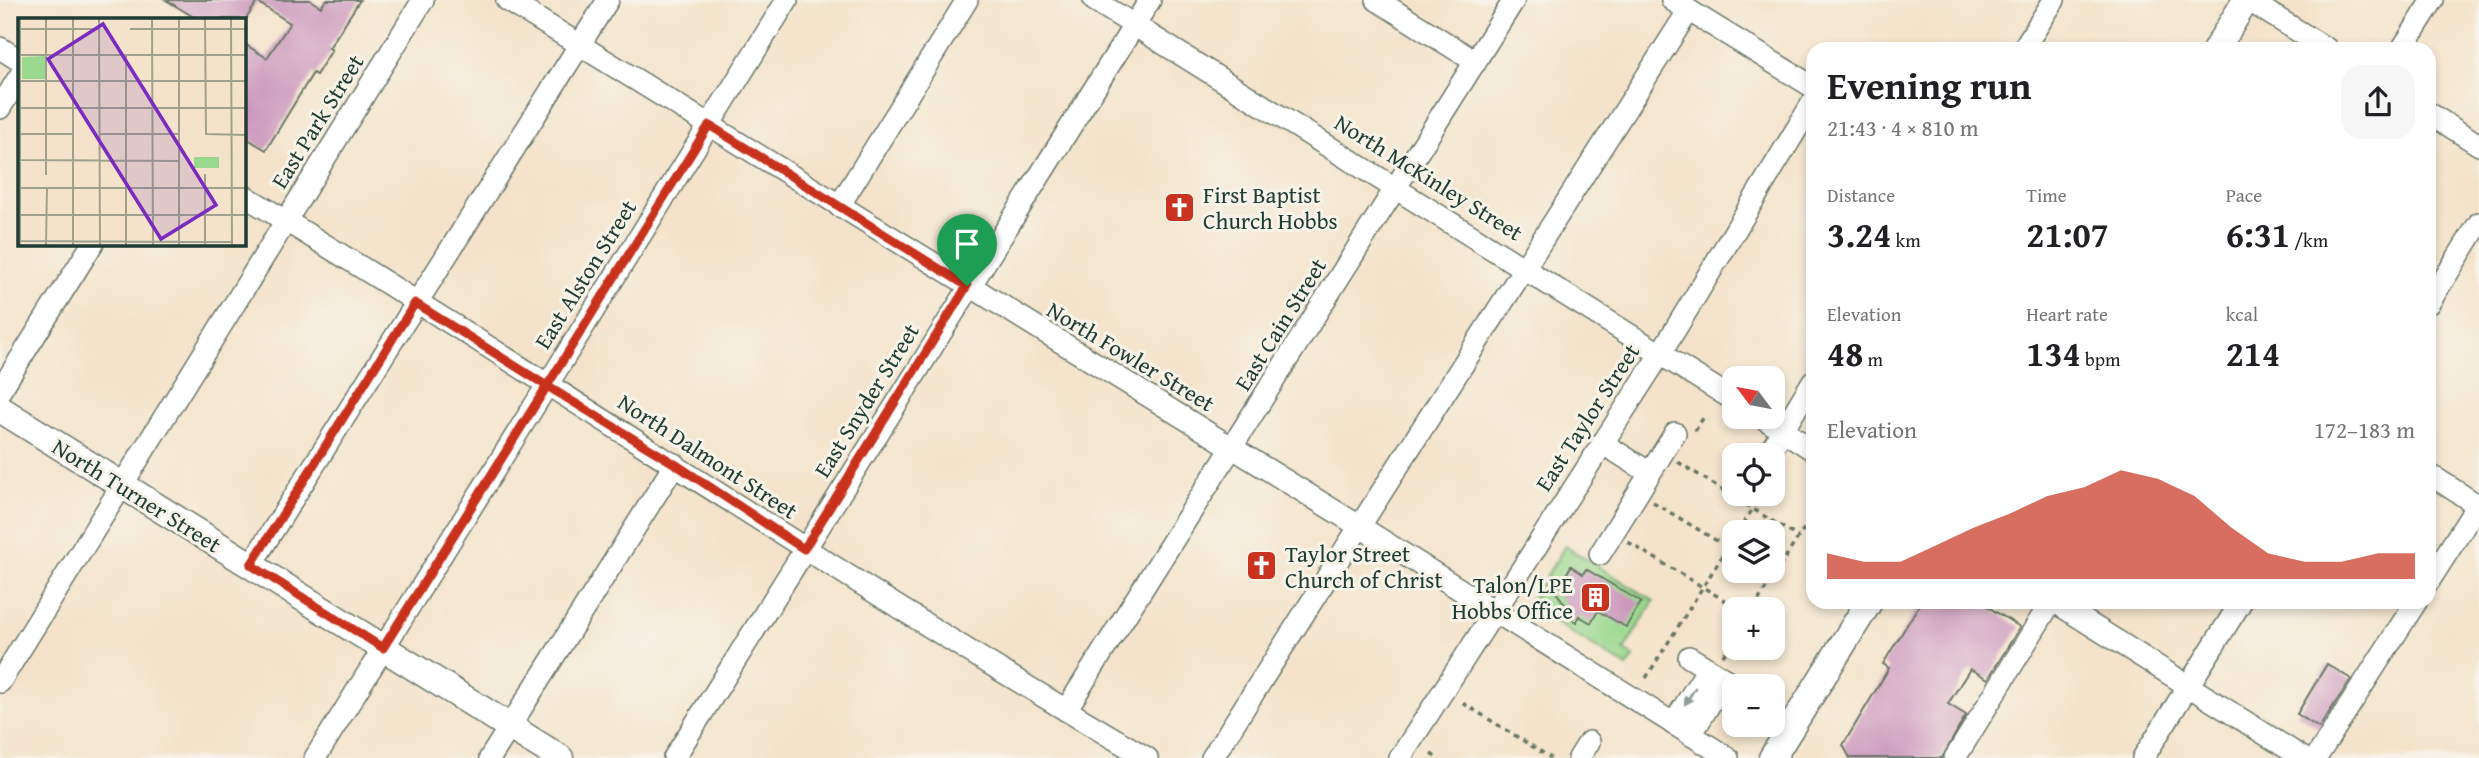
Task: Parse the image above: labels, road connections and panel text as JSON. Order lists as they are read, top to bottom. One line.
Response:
{"streets":{"main road":["North Turner Street"],"street":["East Park Street","North McKinley Street","East Alston Street","East Cain Street","North Fowler Street","East Snyder Street","East Taylor Street","North Dalmont Street"]},"crossings":[["East Park Street","North Dalmont Street"],["East Park Street","North Turner Street"],["North McKinley Street","East Cain Street"],["North McKinley Street","East Snyder Street"],["North McKinley Street","East Taylor Street"],["East Alston Street","North Fowler Street"],["East Alston Street","North Dalmont Street"],["East Alston Street","North Turner Street"],["East Cain Street","North Fowler Street"],["East Cain Street","North Dalmont Street"],["North Fowler Street","East Snyder Street"],["North Fowler Street","East Taylor Street"],["East Snyder Street","North Dalmont Street"]],"places":{"church":["First Baptist Church Hobbs","Taylor Street Church of Christ"],"building":["Talon/LPE Hobbs Office"]},"north":"top left","page":{"heading":["Evening run","21:43 · 4 × 810 m"],"stats":[["Distance","3.24 km"],["Time","21:07"],["Pace","6:31 /km"],["Elevation","48 m"],["Heart rate","134 bpm"],["kcal","214"]],"map_buttons":["+","−"],"chart":["Elevation","172–183 m"]}}
